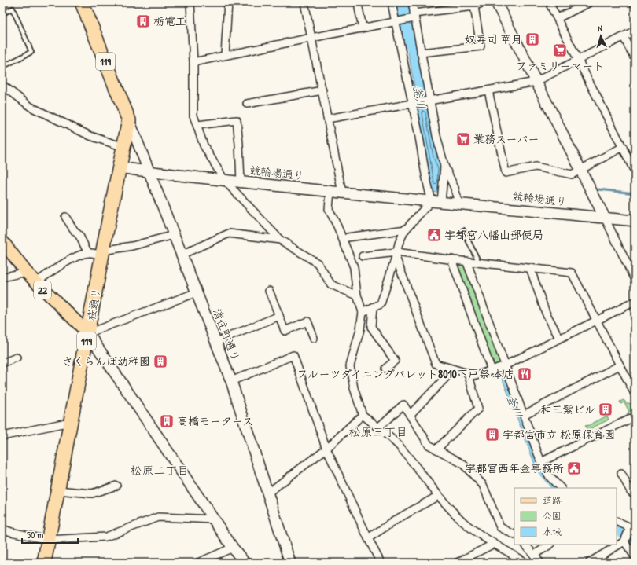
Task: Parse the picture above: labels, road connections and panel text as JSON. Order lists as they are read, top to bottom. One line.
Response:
{"streets":{"highway":["119","桜通り"],"main road":["22"],"street":["競輪場通り","清住町通り"]},"crossings":[["119","桜通り"],["119","清住町通り"],["競輪場通り","桜通り"],["競輪場通り","清住町通り"],["22","桜通り"],["桜通り","清住町通り"]],"districts":["松原三丁目","松原二丁目"],"water":["釜川"],"places":{"building":["栃電工","奴寿司 華月","さくらんぼ幼稚園","和三紫ビル","高橋モータース","宇都宮市立 松原保育園"],"supermarket":["ファミリーマート","業務スーパー"],"public building":["宇都宮八幡山郵便局","宇都宮西年金事務所"],"restaurant":["フルーツダイニングパレット8010下戸祭 本店"]},"legend":["道路","公園","水域"],"scale_bar":"50 m","north":"top"}
